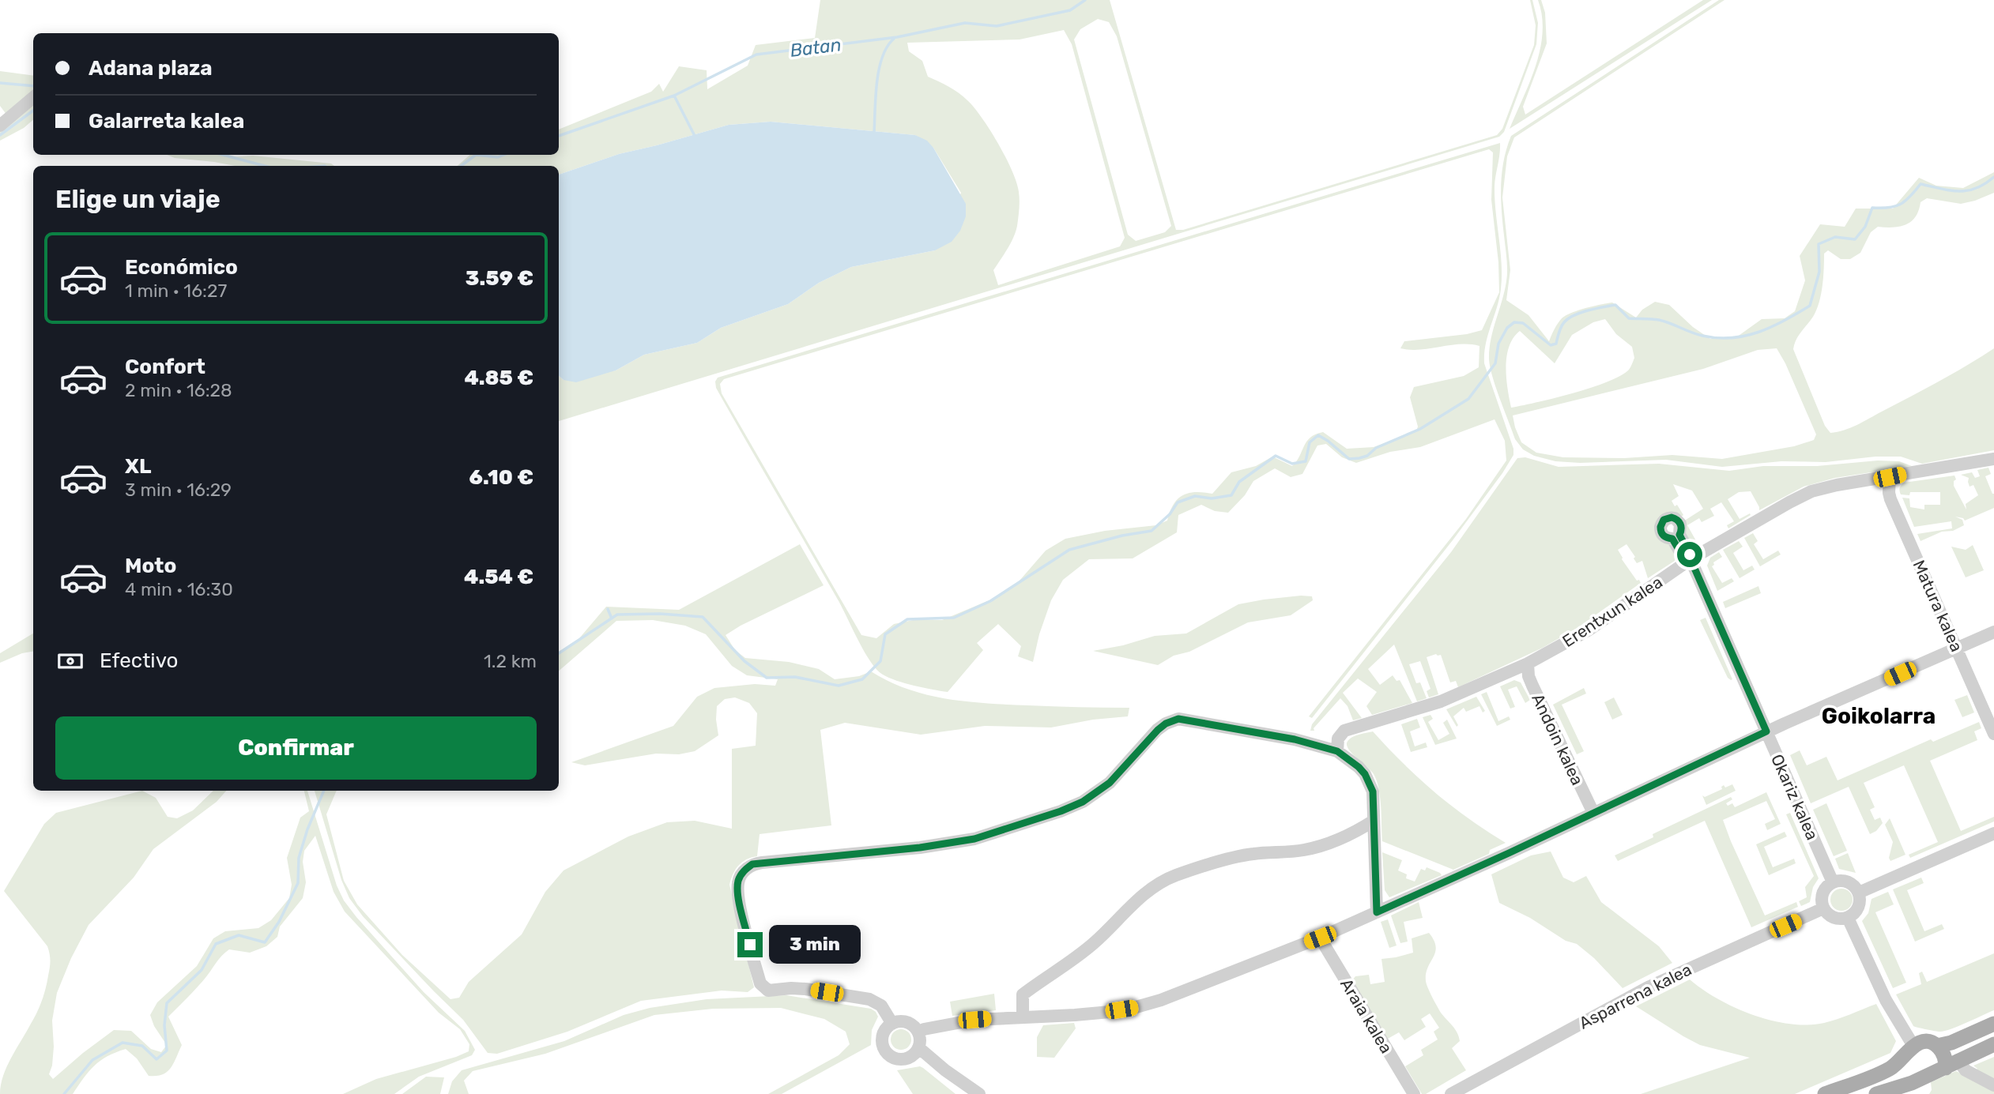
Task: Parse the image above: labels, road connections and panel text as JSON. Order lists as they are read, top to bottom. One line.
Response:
{"streets":{"street":["Matura kalea","Erentxun kalea","Andoin kalea","Okariz kalea","Asparrena kalea","Araia kalea"]},"crossings":[["Matura kalea","Erentxun kalea"],["Erentxun kalea","Andoin kalea"],["Erentxun kalea","Okariz kalea"],["Okariz kalea","Asparrena kalea"]],"districts":["Goikolarra"],"water":["Batan"],"page":{"banner":["Adana plaza","Galarreta kalea"],"heading":"Elige un viaje","list":[{"name":"Económico","note":"1 min · 16:27","value":"3.59 €"},{"name":"Confort","note":"2 min · 16:28","value":"4.85 €"},{"name":"XL","note":"3 min · 16:29","value":"6.10 €"},{"name":"Moto","note":"4 min · 16:30","value":"4.54 €"}],"pay":["Efectivo","1.2 km"],"buttons":"Confirmar","bubble":"3 min"}}
